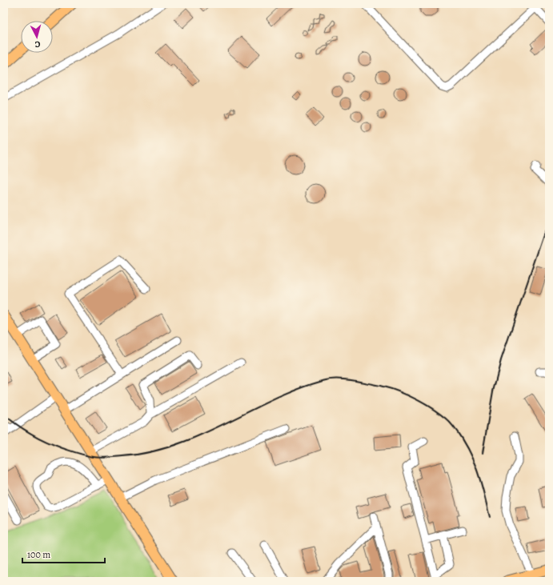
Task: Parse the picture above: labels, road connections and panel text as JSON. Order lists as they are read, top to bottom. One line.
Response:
{"scale_bar":"100 m","north":"bottom"}
